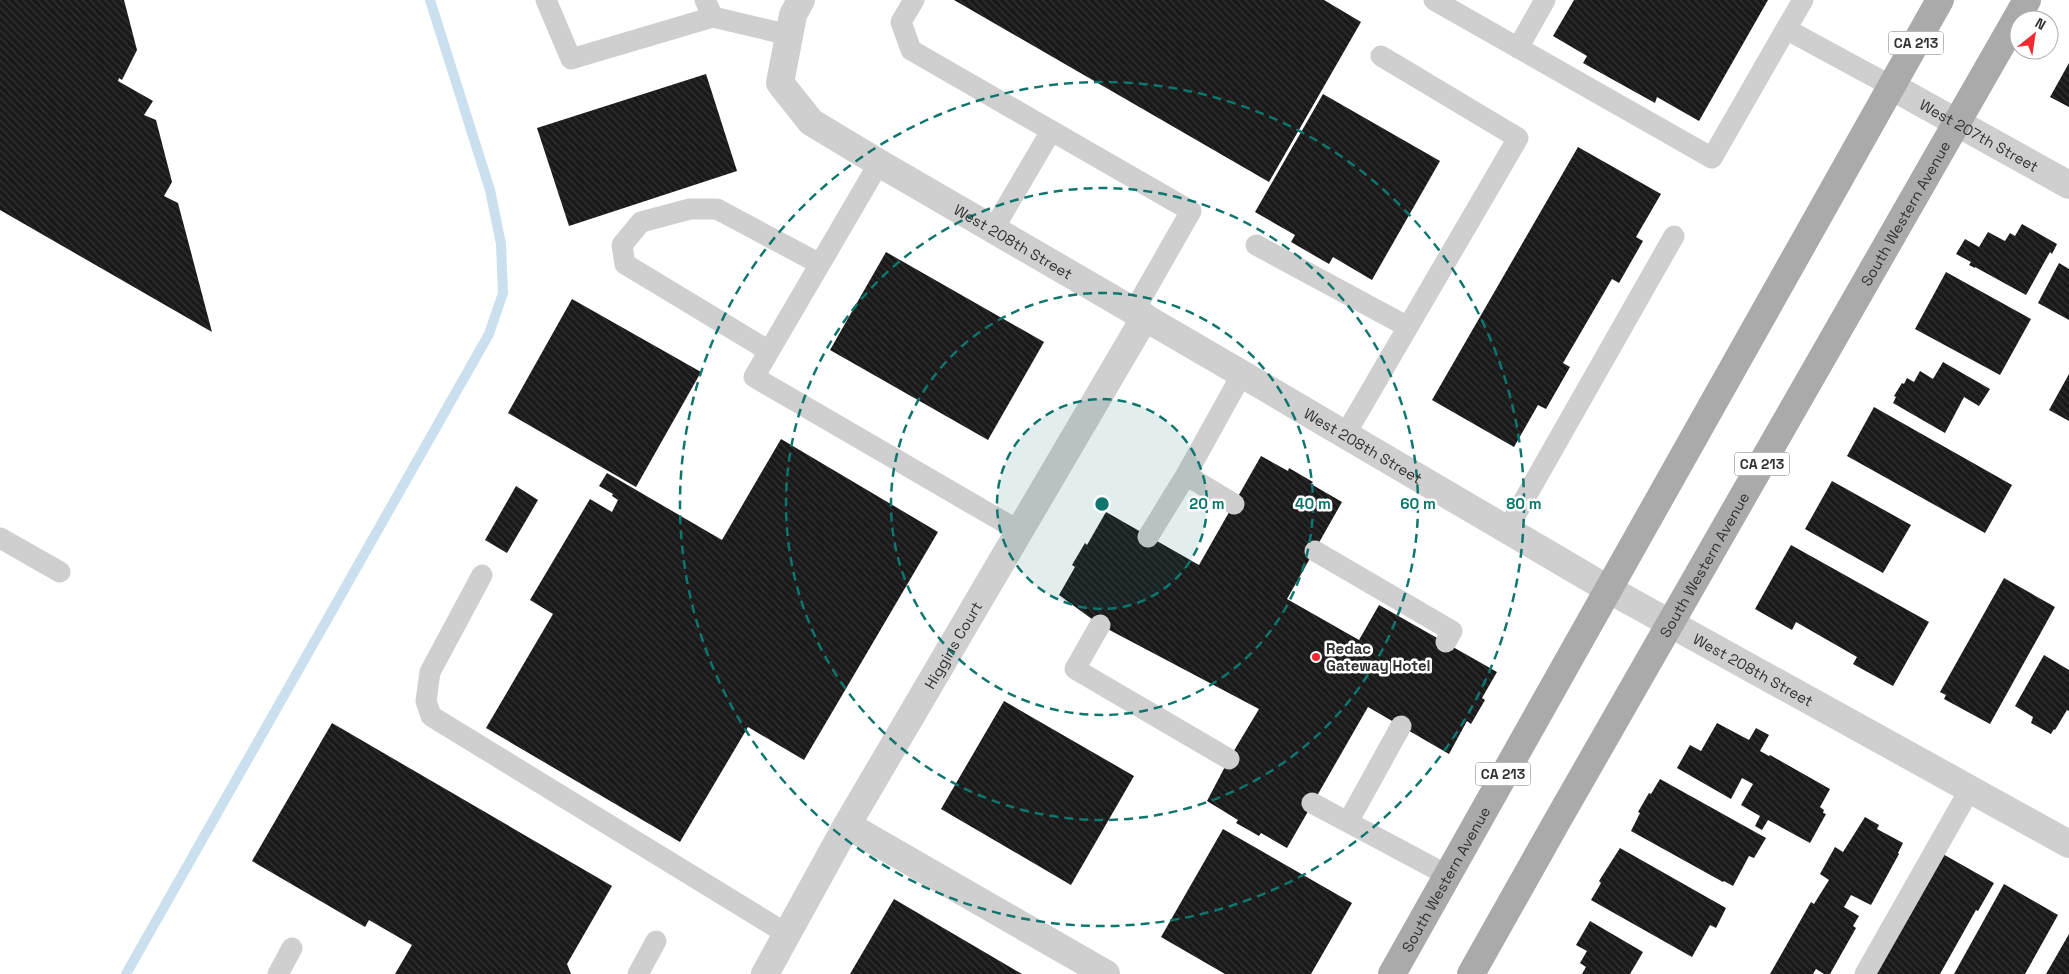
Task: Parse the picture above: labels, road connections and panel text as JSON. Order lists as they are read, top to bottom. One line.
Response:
{"streets":{"main road":["CA 213","South Western Avenue"],"street":["West 207th Street","West 208th Street","Higgins Court"]},"crossings":[["West 207th Street","South Western Avenue"],["South Western Avenue","West 208th Street"],["West 208th Street","Higgins Court"]],"places":["Redac Gateway Hotel"],"north":"top right","rings":["20 m","40 m","60 m","80 m"]}
